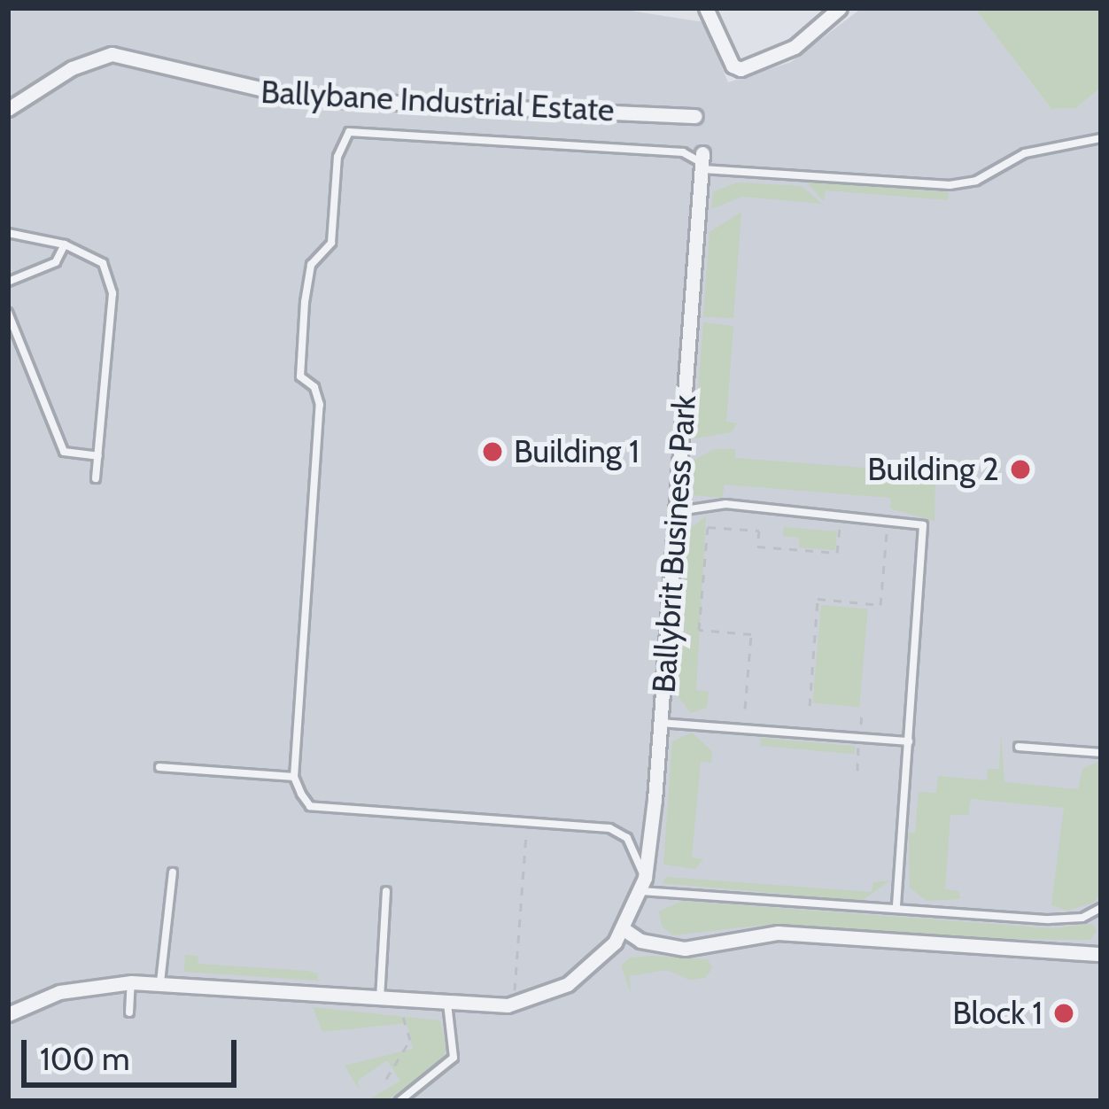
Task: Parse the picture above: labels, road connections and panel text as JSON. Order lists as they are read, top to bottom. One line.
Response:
{"streets":{"street":["Ballybane Industrial Estate","Ballybrit Business Park"]},"places":["Building 1","Building 2","Block 1"],"scale_bar":"100 m"}
